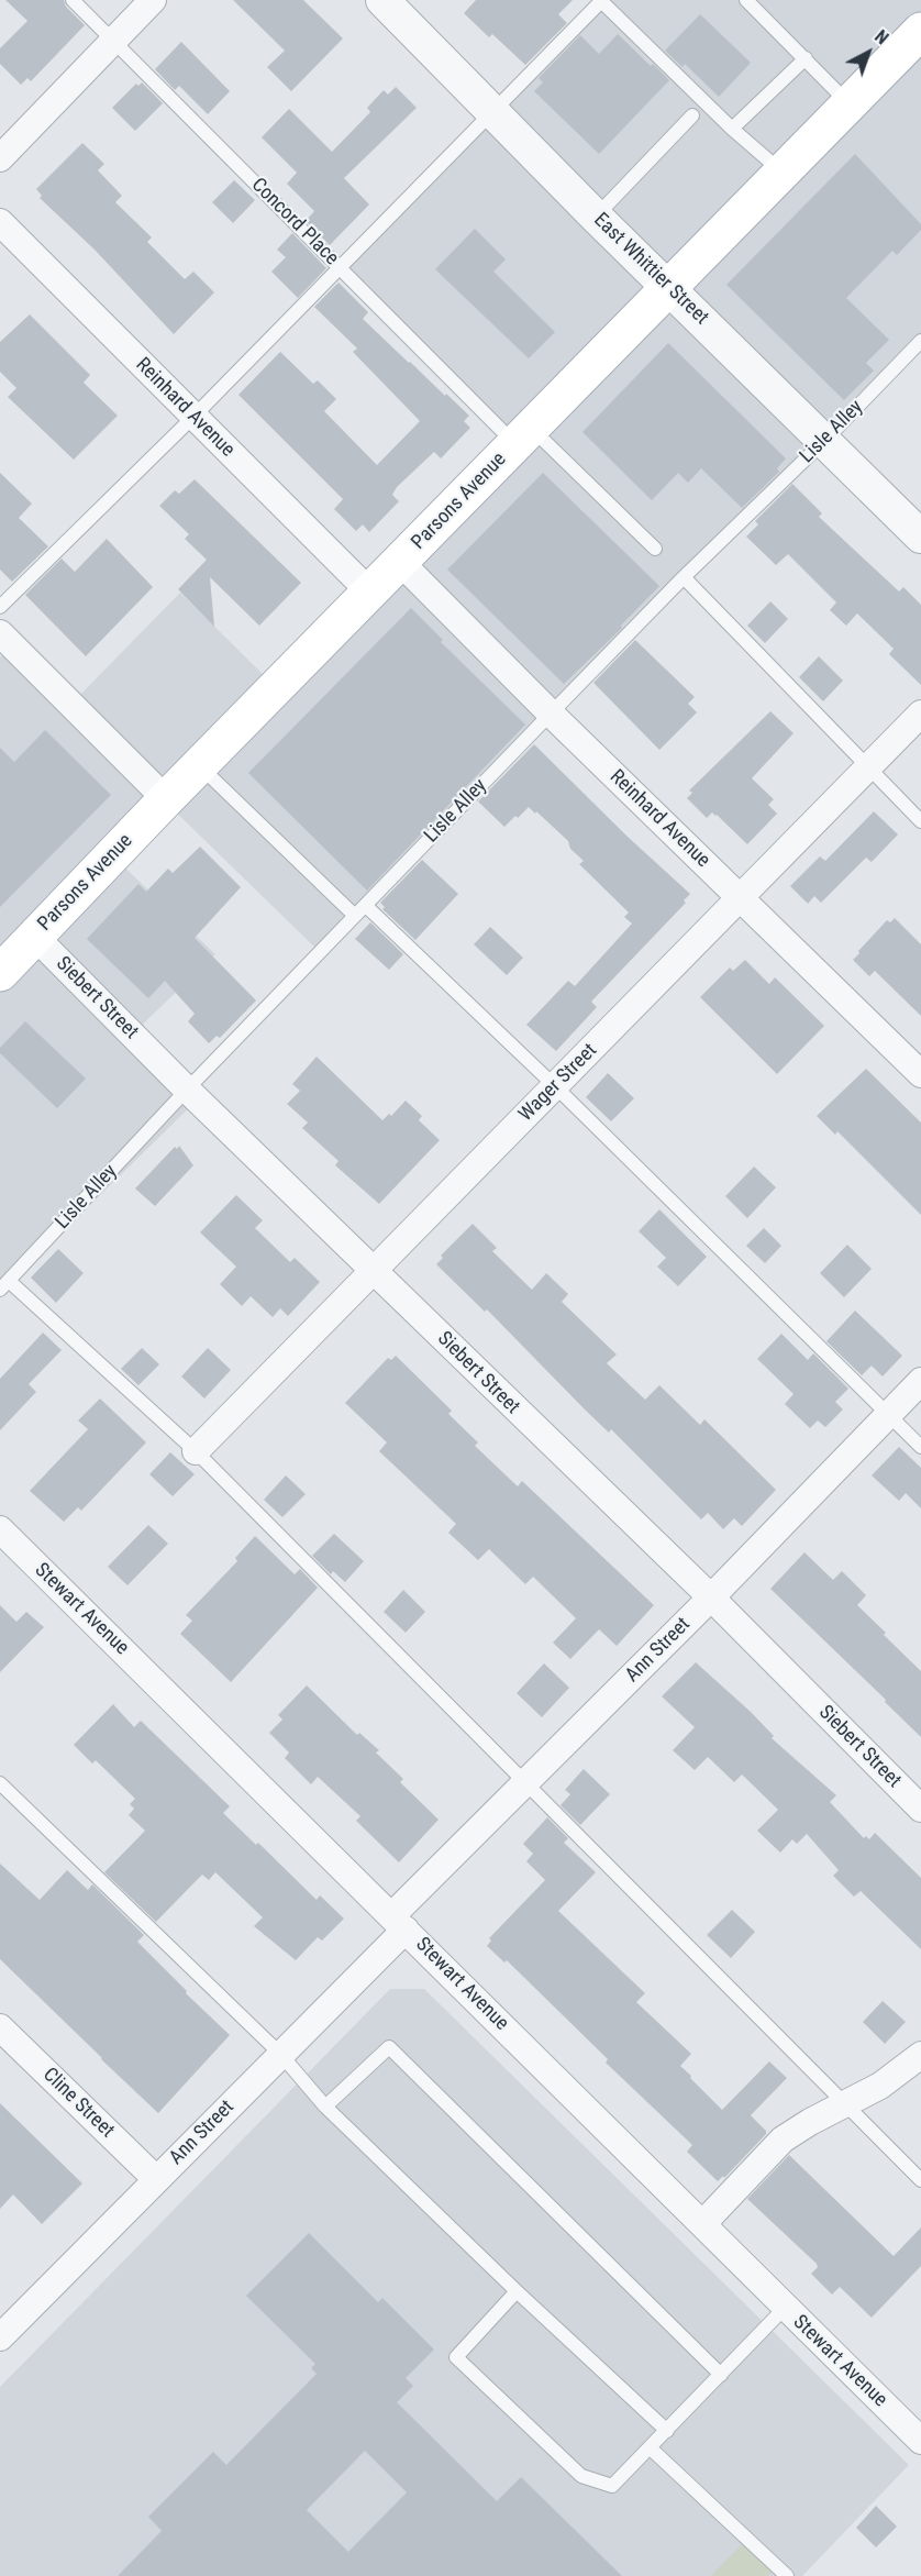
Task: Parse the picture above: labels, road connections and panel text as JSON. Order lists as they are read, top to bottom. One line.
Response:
{"streets":{"main road":["Parsons Avenue"],"street":["East Whittier Street","Reinhard Avenue","Siebert Street","Wager Street","Stewart Avenue","Ann Street","Cline Street"],"lane":["Concord Place","Lisle Alley"]},"crossings":[["Concord Place","Parsons Avenue"],["East Whittier Street","Lisle Alley"],["East Whittier Street","Parsons Avenue"],["Reinhard Avenue","Lisle Alley"],["Reinhard Avenue","Parsons Avenue"],["Reinhard Avenue","Wager Street"],["Lisle Alley","Siebert Street"],["Parsons Avenue","Siebert Street"],["Siebert Street","Wager Street"],["Siebert Street","Ann Street"],["Stewart Avenue","Ann Street"],["Ann Street","Cline Street"]],"north":"top right"}
